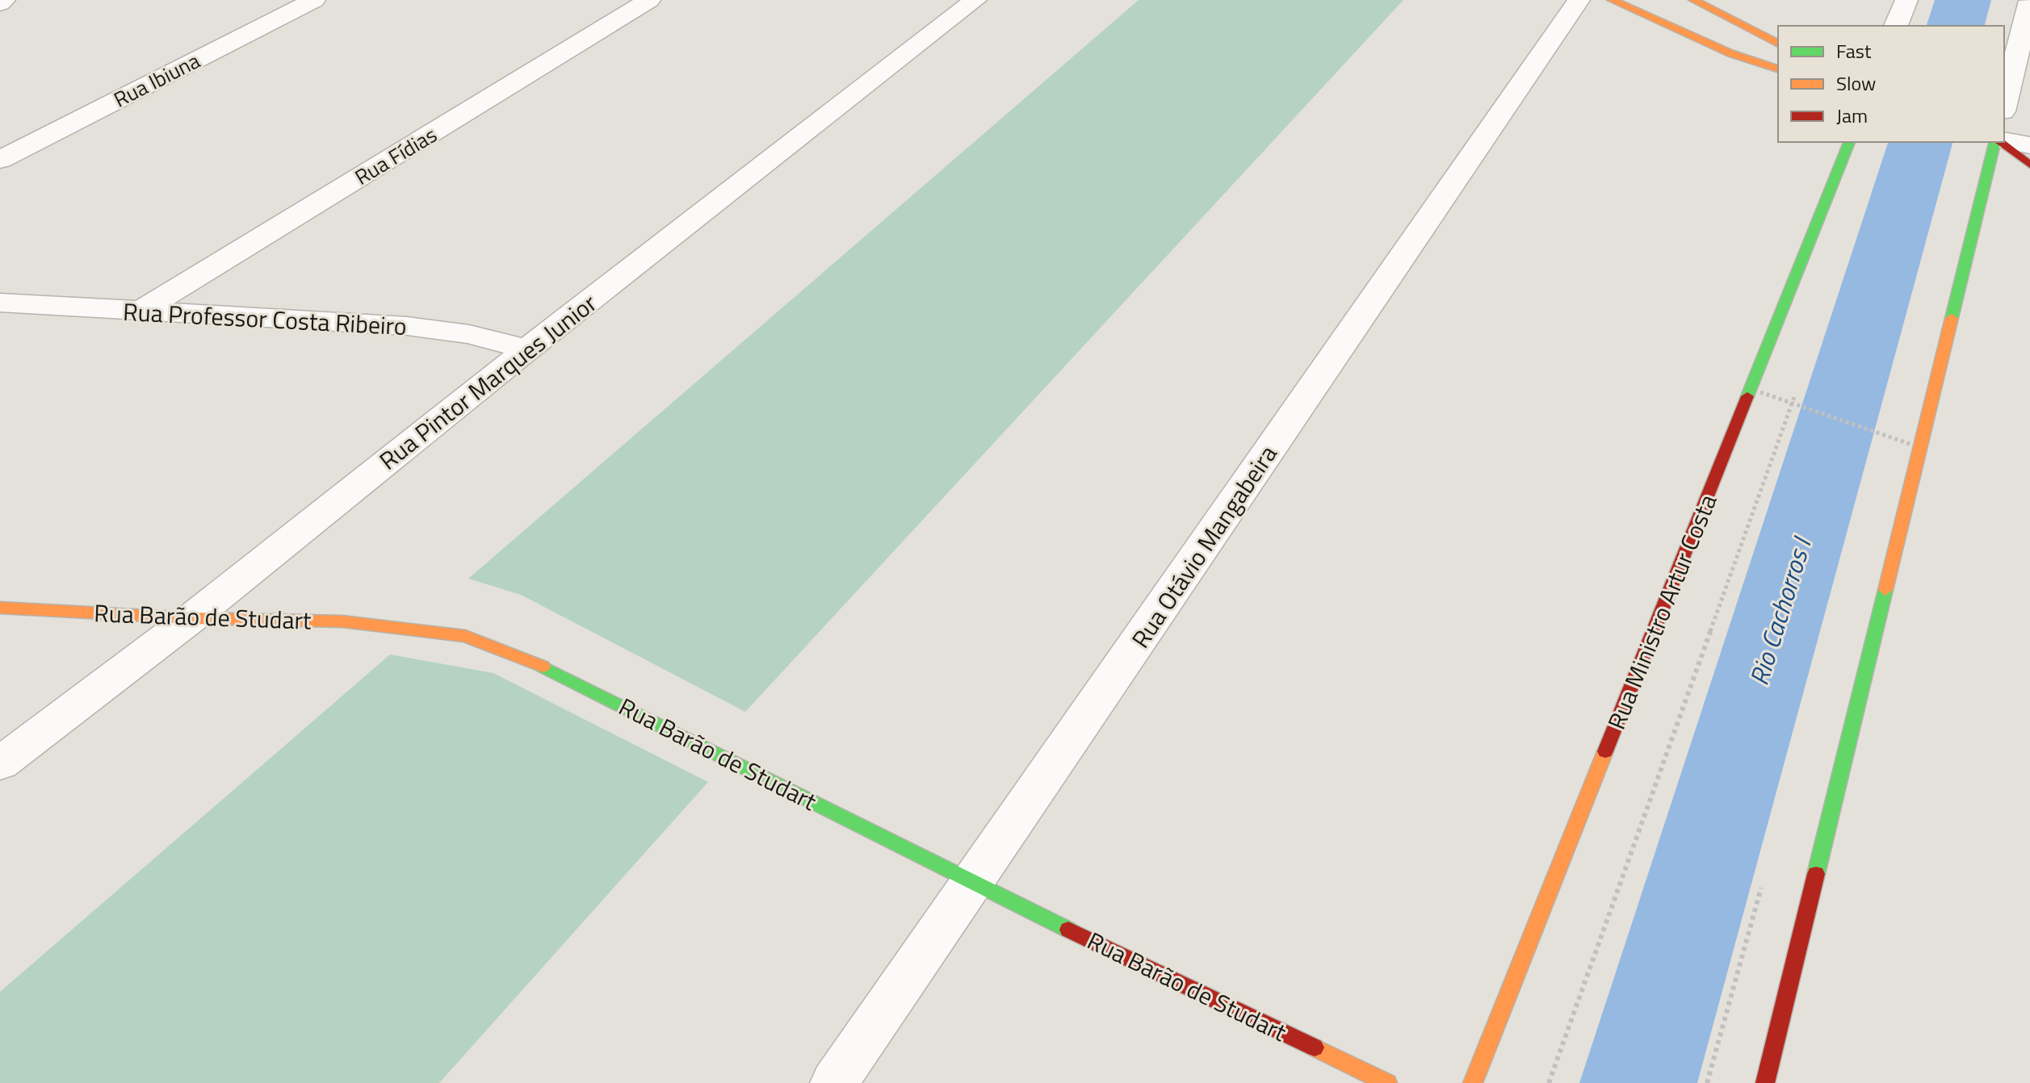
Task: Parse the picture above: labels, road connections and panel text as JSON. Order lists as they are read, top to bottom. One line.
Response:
{"streets":{"street":["Rua Ibiuna","Rua Fídias","Rua Professor Costa Ribeiro","Rua Pintor Marques Junior","Rua Otávio Mangabeira","Rua Ministro Artur Costa","Rua Barão de Studart"]},"crossings":[["Rua Fídias","Rua Professor Costa Ribeiro"],["Rua Professor Costa Ribeiro","Rua Pintor Marques Junior"],["Rua Pintor Marques Junior","Rua Barão de Studart"],["Rua Otávio Mangabeira","Rua Barão de Studart"]],"water":["Rio Cachorros I"],"legend":["Fast","Slow","Jam"]}
